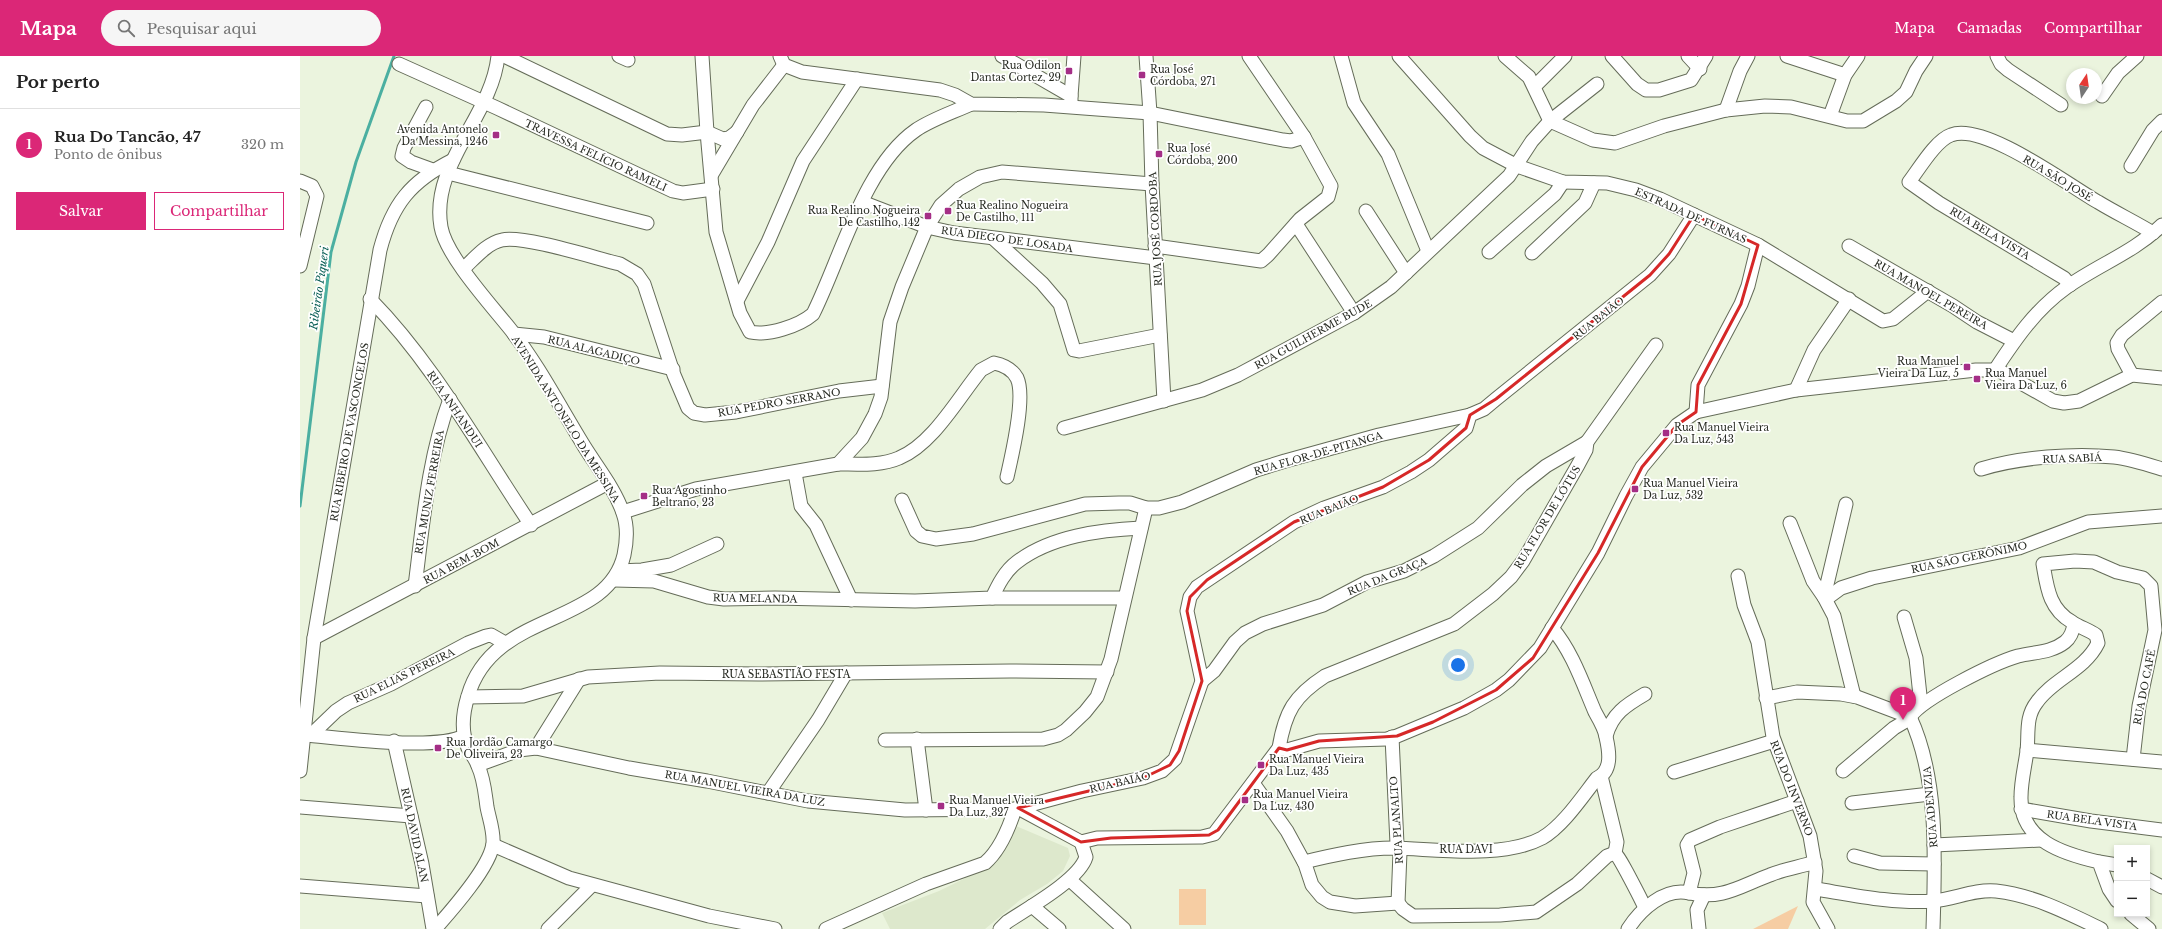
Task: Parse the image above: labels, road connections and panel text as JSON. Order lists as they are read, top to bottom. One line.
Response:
{"streets":{"street":["TRAVESSA FELÍCIO RAMELI","RUA SÃO JOSÉ","ESTRADA DE FURNAS","RUA JOSÉ CORDOBA","RUA BELA VISTA","RUA DIEGO DE LOSADA","RUA MANOEL PEREIRA","RUA BAIÃO","RUA GUILHERME BUDE","RUA ALAGADIÇO","RUA PEDRO SERRANO","RUA ANHANDUI","AVENIDA ANTONELO DA MESSINA","RUA RIBEIRO DE VASCONCELOS","RUA FLOR-DE-PITANGA","RUA SABIÁ","RUA MUNIZ FERREIRA","RUA FLOR DE LÓTUS","RUA SÃO GERÔNIMO","RUA BEM-BOM","RUA DA GRAÇA","RUA MELANDA","RUA SEBASTIÃO FESTA","RUA ELIAS PEREIRA","RUA DO CAFÉ","RUA MANUEL VIEIRA DA LUZ","RUA DO INVERNO","RUA ADENIZIA","RUA PLANALTO","RUA DAVID ALAN","RUA DAVI"]},"crossings":[["TRAVESSA FELÍCIO RAMELI","AVENIDA ANTONELO DA MESSINA"],["RUA SÃO JOSÉ","RUA BELA VISTA"],["ESTRADA DE FURNAS","RUA MANOEL PEREIRA"],["ESTRADA DE FURNAS","RUA BAIÃO"],["ESTRADA DE FURNAS","RUA GUILHERME BUDE"],["RUA JOSÉ CORDOBA","RUA DIEGO DE LOSADA"],["RUA JOSÉ CORDOBA","RUA GUILHERME BUDE"],["RUA BAIÃO","RUA FLOR-DE-PITANGA"],["RUA BAIÃO","RUA DA GRAÇA"],["RUA BAIÃO","RUA MANUEL VIEIRA DA LUZ"],["RUA ALAGADIÇO","RUA PEDRO SERRANO"],["RUA ALAGADIÇO","AVENIDA ANTONELO DA MESSINA"],["RUA PEDRO SERRANO","AVENIDA ANTONELO DA MESSINA"],["RUA ANHANDUI","RUA RIBEIRO DE VASCONCELOS"],["RUA ANHANDUI","RUA MUNIZ FERREIRA"],["RUA ANHANDUI","RUA BEM-BOM"],["AVENIDA ANTONELO DA MESSINA","RUA RIBEIRO DE VASCONCELOS"],["AVENIDA ANTONELO DA MESSINA","RUA BEM-BOM"],["AVENIDA ANTONELO DA MESSINA","RUA MELANDA"],["RUA RIBEIRO DE VASCONCELOS","RUA BEM-BOM"],["RUA RIBEIRO DE VASCONCELOS","RUA ELIAS PEREIRA"],["RUA MUNIZ FERREIRA","RUA BEM-BOM"],["RUA FLOR DE LÓTUS","RUA DA GRAÇA"],["RUA PLANALTO","RUA DAVI"]],"water":["Ribeirão Piqueri"],"places":{"transit":["Rua Odilon Dantas Cortez, 29","Rua José Córdoba, 271","Avenida Antonelo Da Messina, 1246","Rua José Córdoba, 200","Rua Realino Nogueira De Castilho, 111","Rua Realino Nogueira De Castilho, 142","Rua Manuel Vieira Da Luz, 5","Rua Manuel Vieira Da Luz, 6","Rua Manuel Vieira Da Luz, 543","Rua Manuel Vieira Da Luz, 532","Rua Agostinho Beltrano, 23","Rua Jordão Camargo De Oliveira, 23","Rua Manuel Vieira Da Luz, 435","Rua Manuel Vieira Da Luz, 430","Rua Manuel Vieira Da Luz, 327"]},"north":"top","page":{"header":"Mapa","search":"Pesquisar aqui","nav":["Mapa","Camadas","Compartilhar"],"heading":"Por perto","list":[{"mark":"1","name":"Rua Do Tancão, 47","note":"Ponto de ônibus","value":"320 m"}],"buttons":["Salvar","Compartilhar"],"pins":"1","map_buttons":["+","−"]}}
